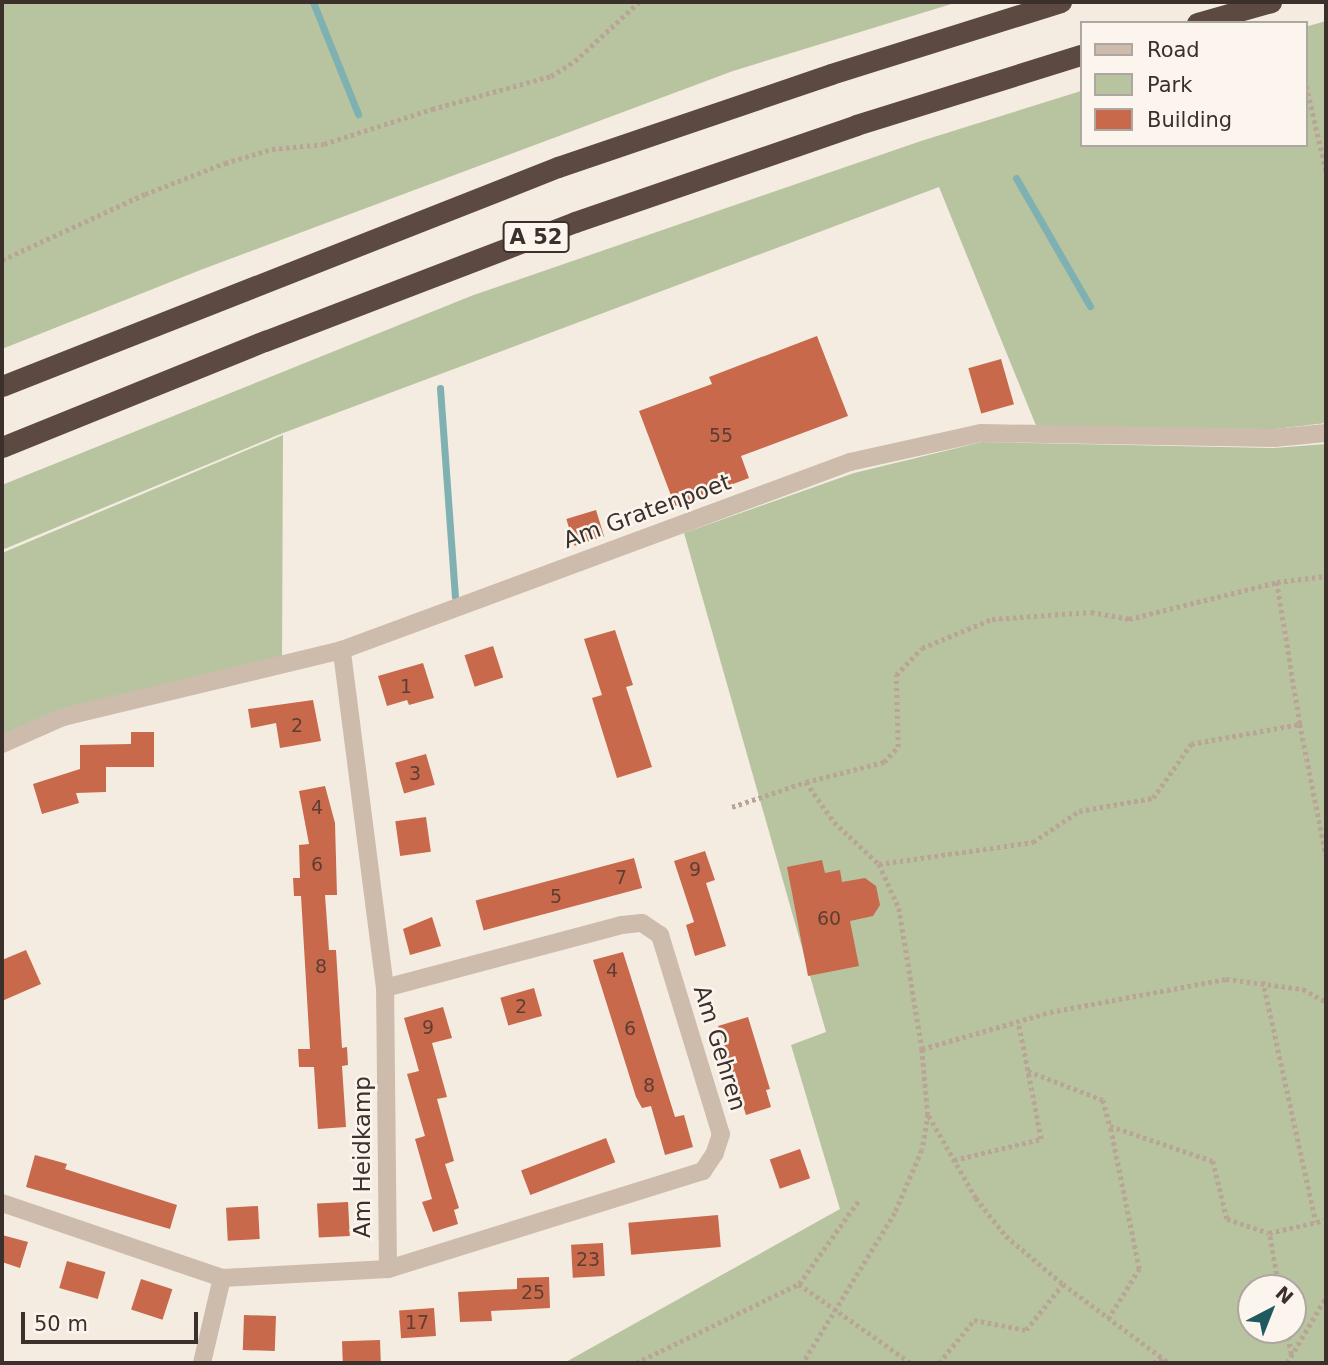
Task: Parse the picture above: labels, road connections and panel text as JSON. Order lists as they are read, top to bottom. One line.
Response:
{"streets":{"highway":["A 52"],"street":["Am Gratenpoet","Am Gehren","Am Heidkamp"]},"crossings":[["Am Gratenpoet","Am Heidkamp"],["Am Gehren","Am Heidkamp"]],"house_numbers":["55","1","2","3","4","6","9","7","5","60","8","4","2","9","6","8","23","25","17"],"legend":["Road","Park","Building"],"scale_bar":"50 m","north":"top right"}
